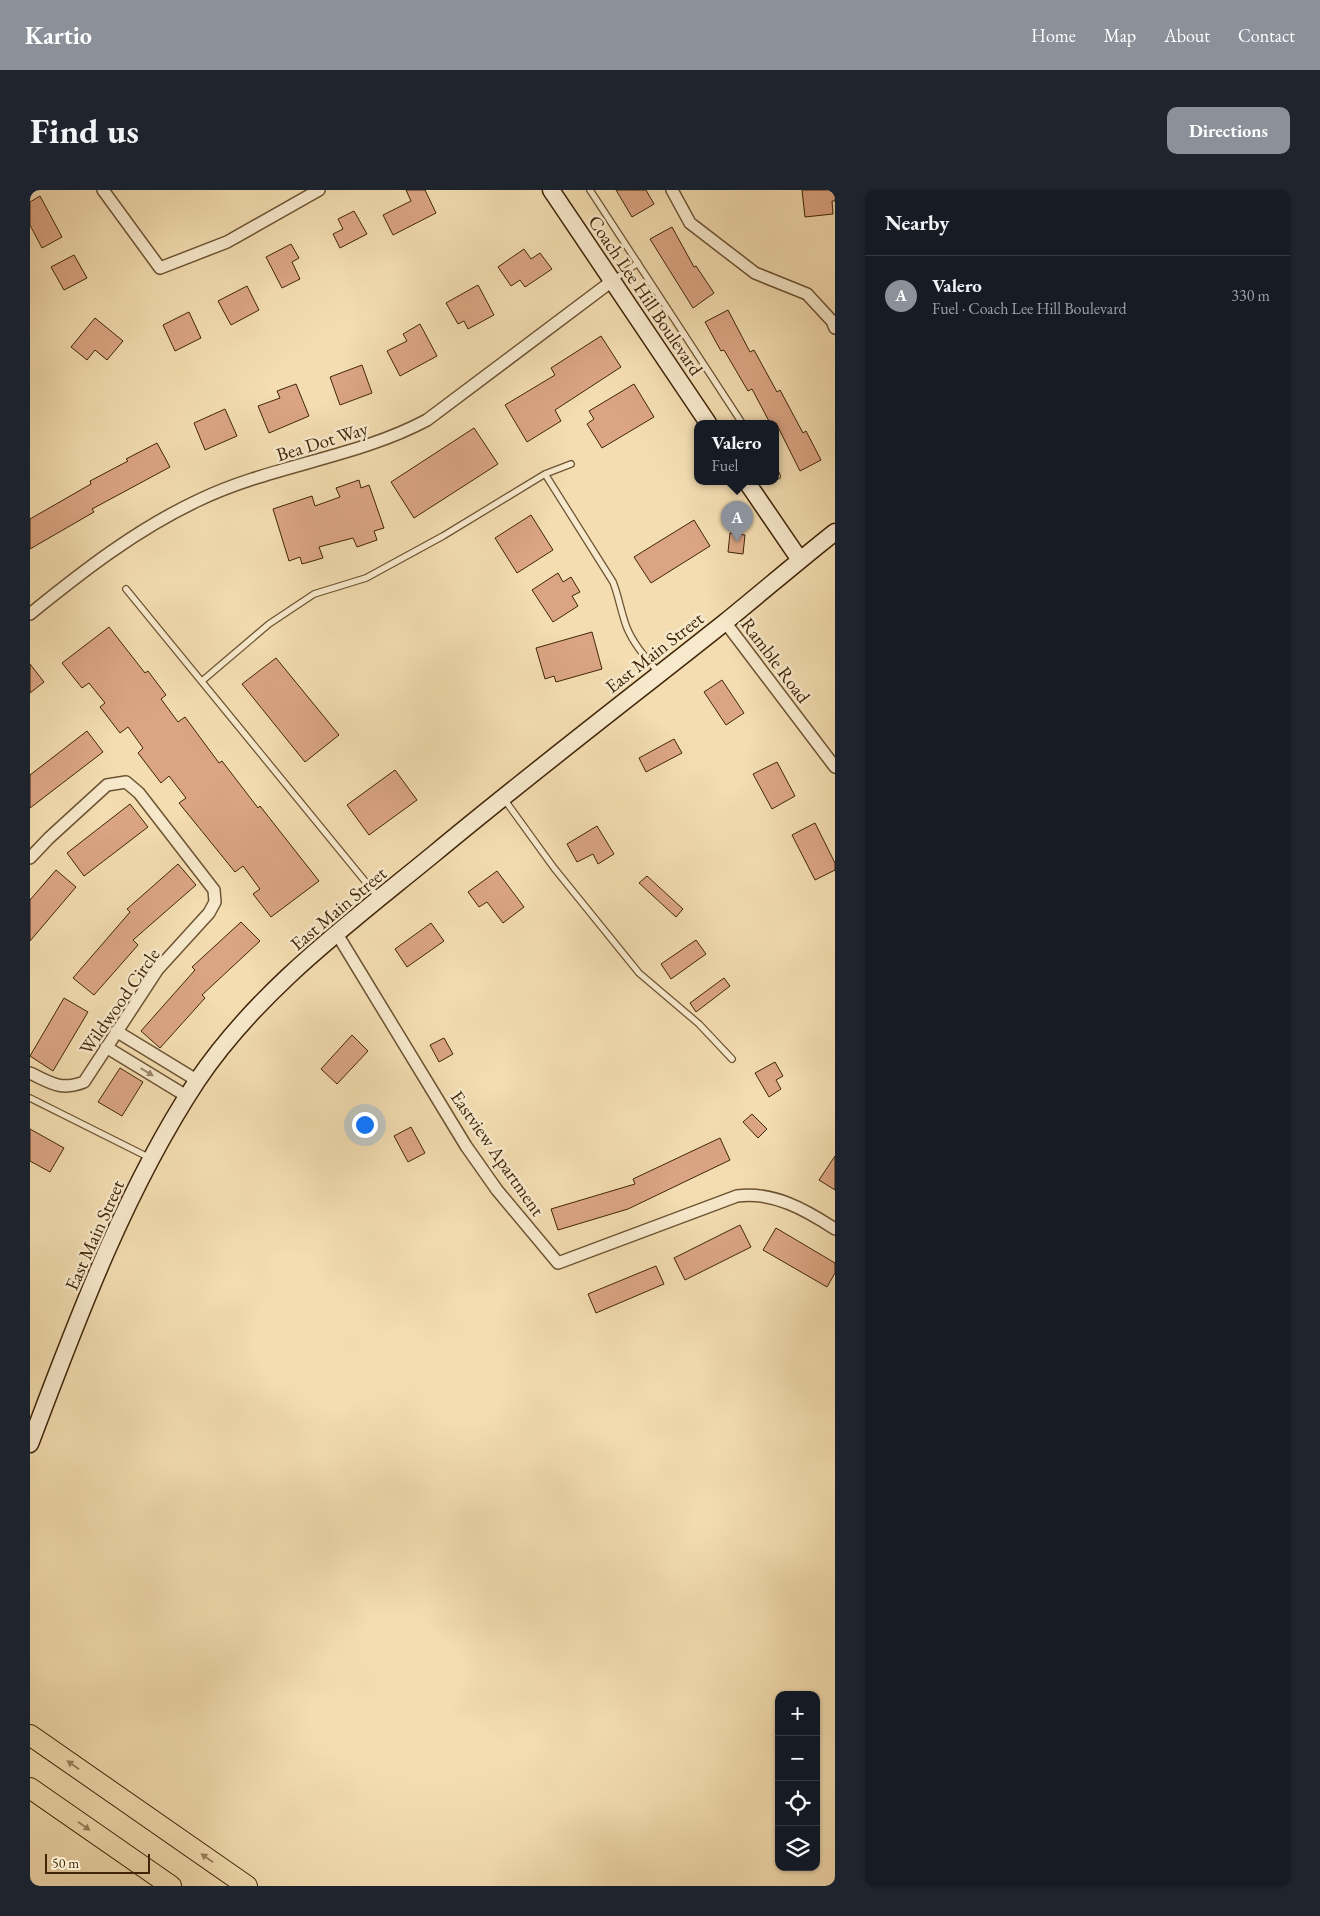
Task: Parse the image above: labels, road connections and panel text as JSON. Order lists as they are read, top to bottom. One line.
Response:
{"streets":{"main road":["Coach Lee Hill Boulevard","East Main Street"],"street":["Bea Dot Way","Ramble Road","Wildwood Circle","Eastview Apartment"]},"crossings":[["Coach Lee Hill Boulevard","Bea Dot Way"],["East Main Street","Ramble Road"],["East Main Street","Eastview Apartment"]],"scale_bar":"50 m","page":{"header":"Kartio","nav":["Home","Map","About","Contact"],"buttons":"Directions","title":"Find us","heading":"Nearby","list":[{"mark":"A","name":"Valero","note":"Fuel · Coach Lee Hill Boulevard","value":"330 m"}],"popup":["Valero","Fuel"],"pins":"A","map_buttons":["+","−"],"scale":"50 m"}}
